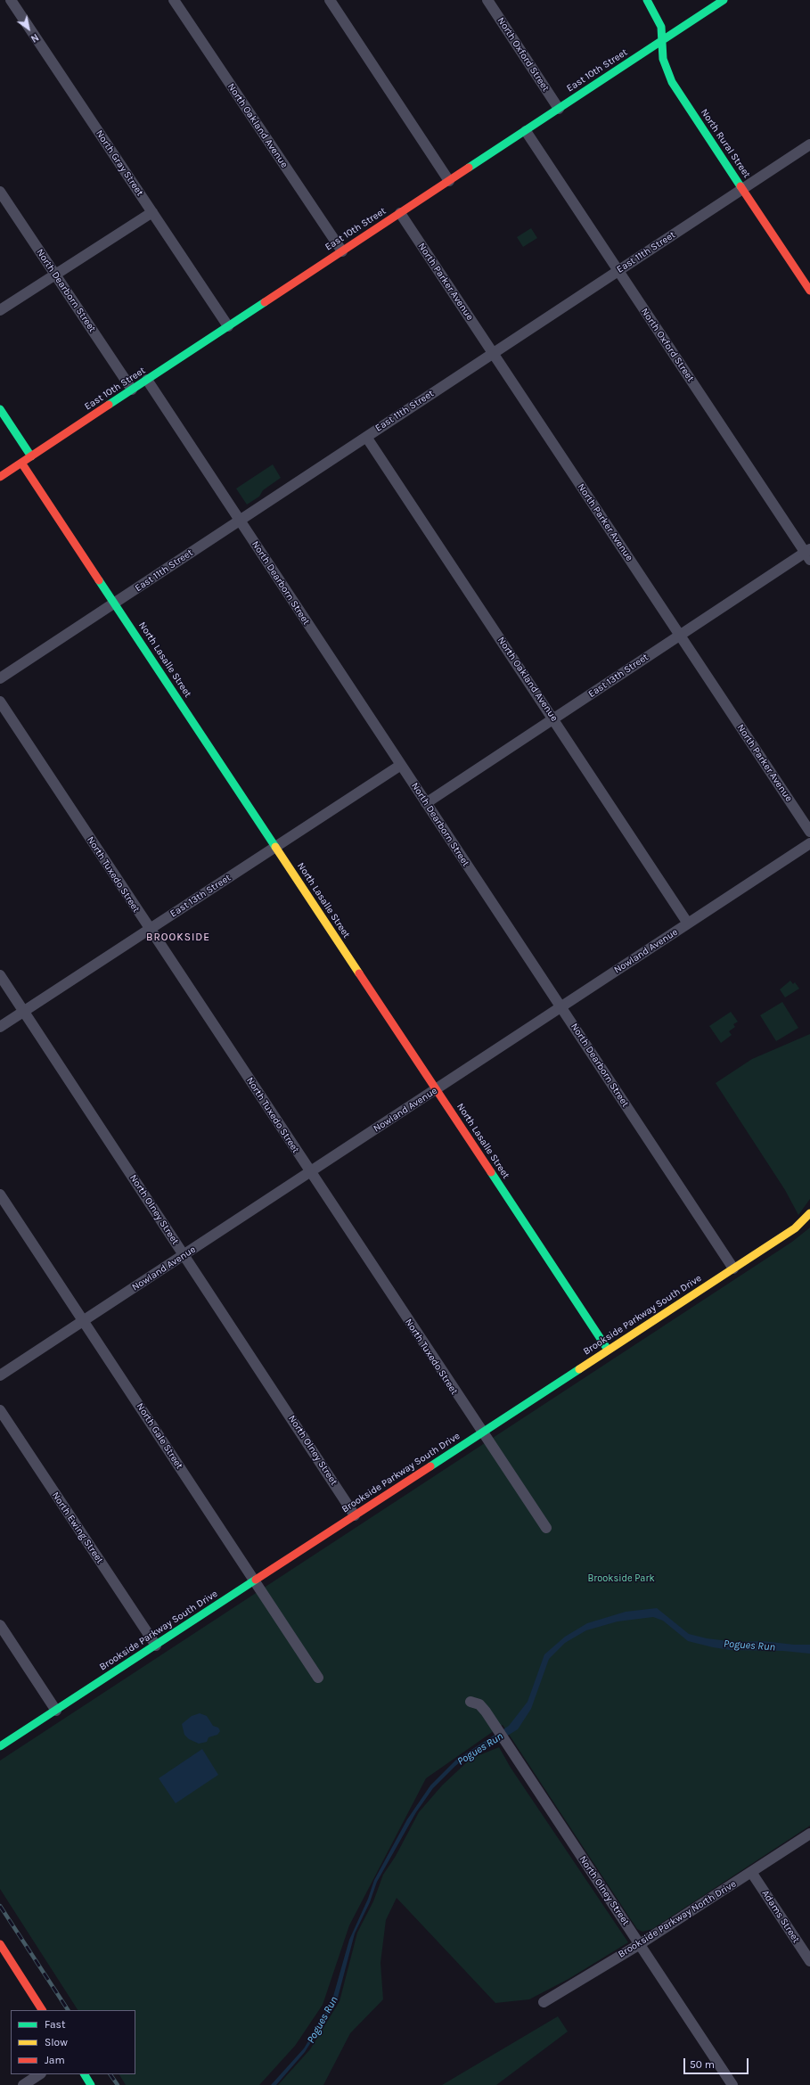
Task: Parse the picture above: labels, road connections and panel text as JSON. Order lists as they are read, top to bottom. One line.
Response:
{"streets":{"main road":["East 10th Street","North Rural Street","North Lasalle Street","Brookside Parkway South Drive"],"street":["North Oxford Street","North Oakland Avenue","North Gray Street","East 11th Street","North Parker Avenue","North Dearborn Street","East 13th Street","North Tuxedo Street","Nowland Avenue","North Olney Street","North Gale Street","North Ewing Street","Adams Street","Brookside Parkway North Drive"]},"crossings":[["North Oxford Street","East 10th Street"],["North Oxford Street","East 11th Street"],["North Oxford Street","East 13th Street"],["East 10th Street","North Oakland Avenue"],["East 10th Street","North Rural Street"],["East 10th Street","North Gray Street"],["East 10th Street","North Parker Avenue"],["East 10th Street","North Dearborn Street"],["East 10th Street","North Lasalle Street"],["North Oakland Avenue","East 11th Street"],["North Oakland Avenue","East 13th Street"],["North Oakland Avenue","Nowland Avenue"],["North Rural Street","East 11th Street"],["East 11th Street","North Parker Avenue"],["East 11th Street","North Dearborn Street"],["East 11th Street","North Lasalle Street"],["North Parker Avenue","East 13th Street"],["North Dearborn Street","East 13th Street"],["North Dearborn Street","Nowland Avenue"],["North Dearborn Street","Brookside Parkway South Drive"],["North Lasalle Street","East 13th Street"],["North Lasalle Street","Nowland Avenue"],["North Lasalle Street","Brookside Parkway South Drive"],["East 13th Street","North Tuxedo Street"],["East 13th Street","North Olney Street"],["North Tuxedo Street","Nowland Avenue"],["North Tuxedo Street","Brookside Parkway South Drive"],["Nowland Avenue","North Olney Street"],["Nowland Avenue","North Gale Street"],["North Olney Street","Brookside Parkway South Drive"],["North Olney Street","Brookside Parkway North Drive"],["Brookside Parkway South Drive","North Gale Street"],["Brookside Parkway South Drive","North Ewing Street"],["Adams Street","Brookside Parkway North Drive"]],"districts":["BROOKSIDE"],"water":["Pogues Run"],"parks":["Brookside Park"],"legend":["Fast","Slow","Jam"],"scale_bar":"50 m","north":"bottom right"}
